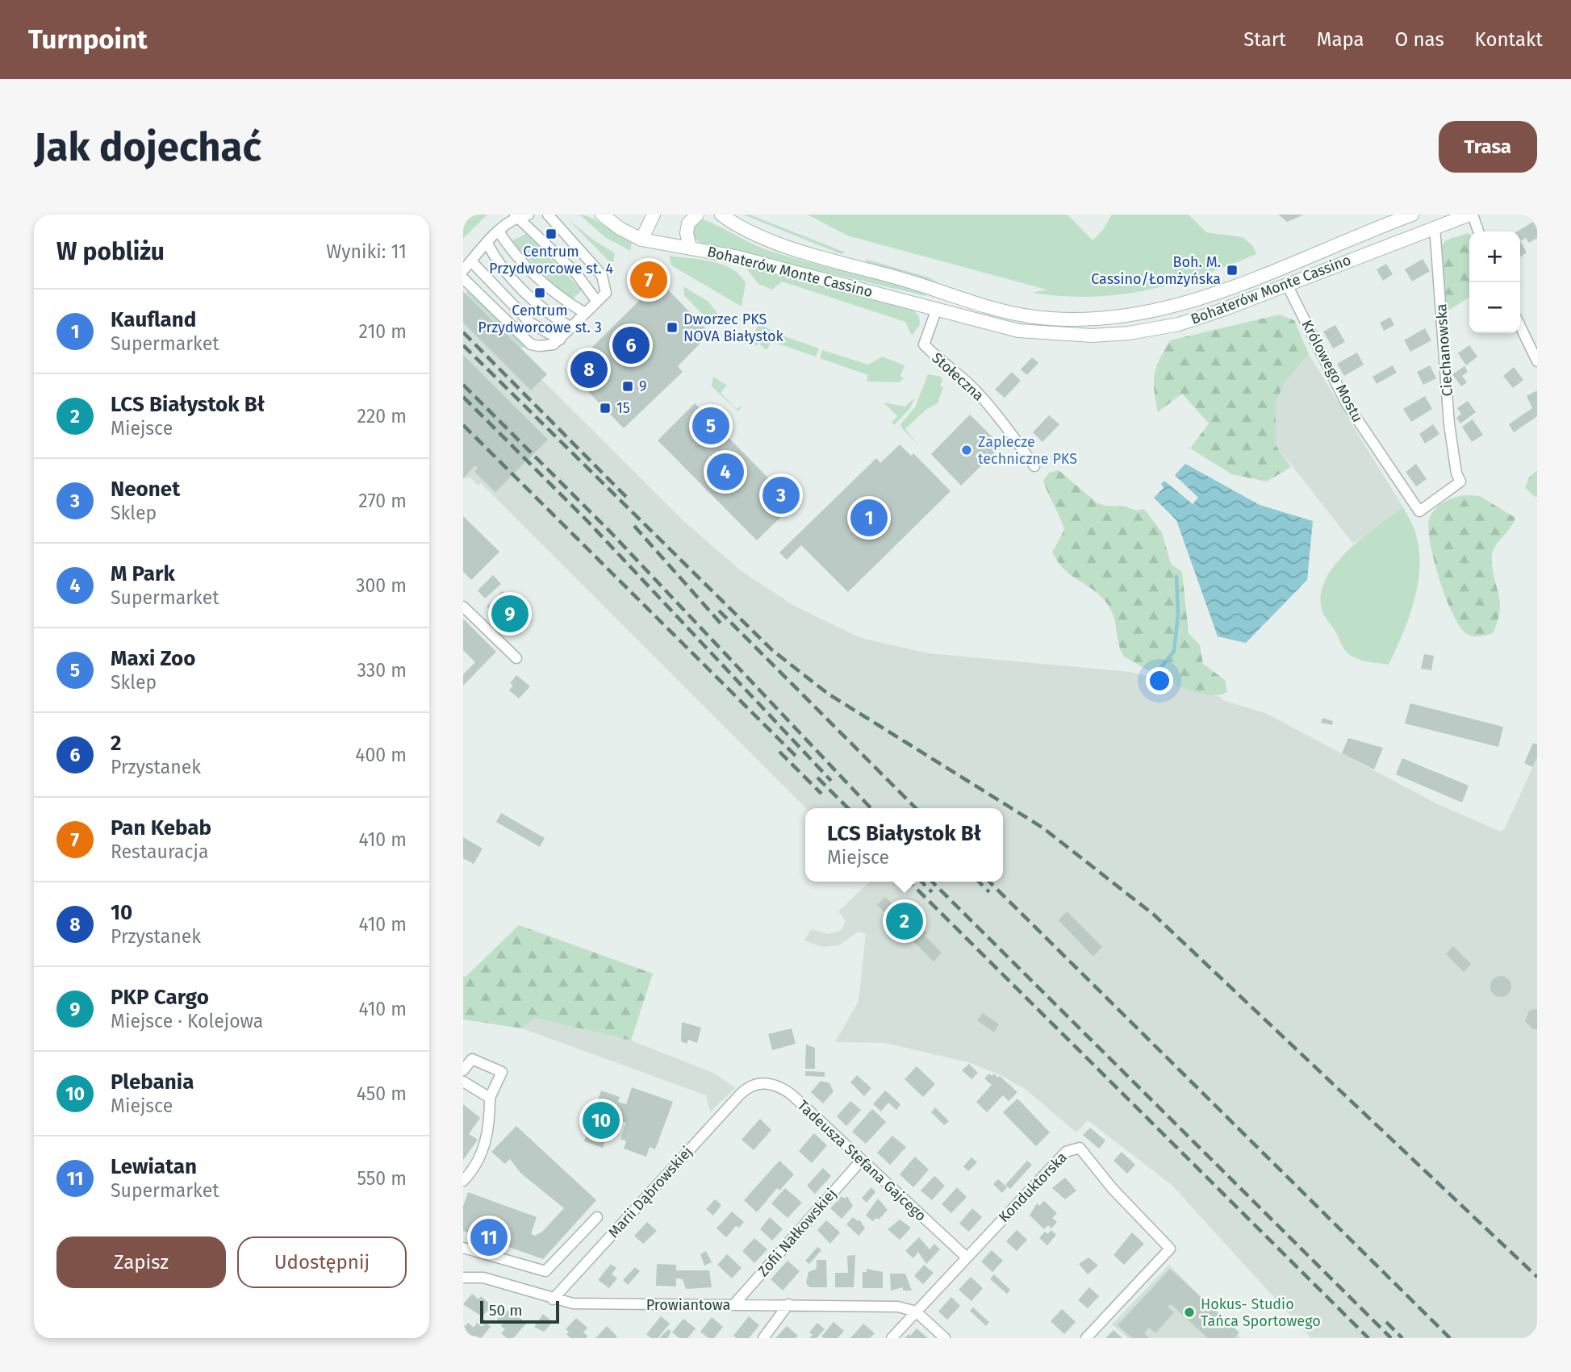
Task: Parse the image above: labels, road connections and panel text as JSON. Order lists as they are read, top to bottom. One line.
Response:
{"streets":{"street":["Bohaterów Monte Cassino","Ciechanowska","Królowego Mostu","Stołeczna","Tadeusza Stefana Gajcego","Konduktorska","Marii Dąbrowskiej","Zofii Nałkowskiej","Prowiantowa"]},"crossings":[["Bohaterów Monte Cassino","Ciechanowska"],["Bohaterów Monte Cassino","Królowego Mostu"],["Bohaterów Monte Cassino","Stołeczna"],["Ciechanowska","Królowego Mostu"],["Tadeusza Stefana Gajcego","Konduktorska"],["Tadeusza Stefana Gajcego","Marii Dąbrowskiej"],["Tadeusza Stefana Gajcego","Zofii Nałkowskiej"],["Konduktorska","Prowiantowa"],["Marii Dąbrowskiej","Prowiantowa"],["Zofii Nałkowskiej","Prowiantowa"]],"places":{"transit":["Centrum Przydworcowe st. 4","Boh. M. Cassino/Łomżyńska","Centrum Przydworcowe st. 3","Dworzec PKS NOVA Białystok","9","15"],"other":["Zaplecze techniczne PKS","Hokus- Studio Tańca Sportowego"]},"scale_bar":"50 m","page":{"header":"Turnpoint","nav":["Start","Mapa","O nas","Kontakt"],"buttons":["Trasa",["Zapisz","Udostępnij"]],"title":"Jak dojechać","heading":["W pobliżu","Wyniki: 11"],"map_buttons":["+","−"],"pins":["7","6","8","5","4","3","1","9","2","10","11"],"list":[{"mark":"1","name":"Kaufland","note":"Supermarket","value":"210 m"},{"mark":"2","name":"LCS Białystok Bł","note":"Miejsce","value":"220 m"},{"mark":"3","name":"Neonet","note":"Sklep","value":"270 m"},{"mark":"4","name":"M Park","note":"Supermarket","value":"300 m"},{"mark":"5","name":"Maxi Zoo","note":"Sklep","value":"330 m"},{"mark":"6","name":"2","note":"Przystanek","value":"400 m"},{"mark":"7","name":"Pan Kebab","note":"Restauracja","value":"410 m"},{"mark":"8","name":"10","note":"Przystanek","value":"410 m"},{"mark":"9","name":"PKP Cargo","note":"Miejsce · Kolejowa","value":"410 m"},{"mark":"10","name":"Plebania","note":"Miejsce","value":"450 m"},{"mark":"11","name":"Lewiatan","note":"Supermarket","value":"550 m"}],"popup":["LCS Białystok Bł","Miejsce"],"scale":"50 m"}}
